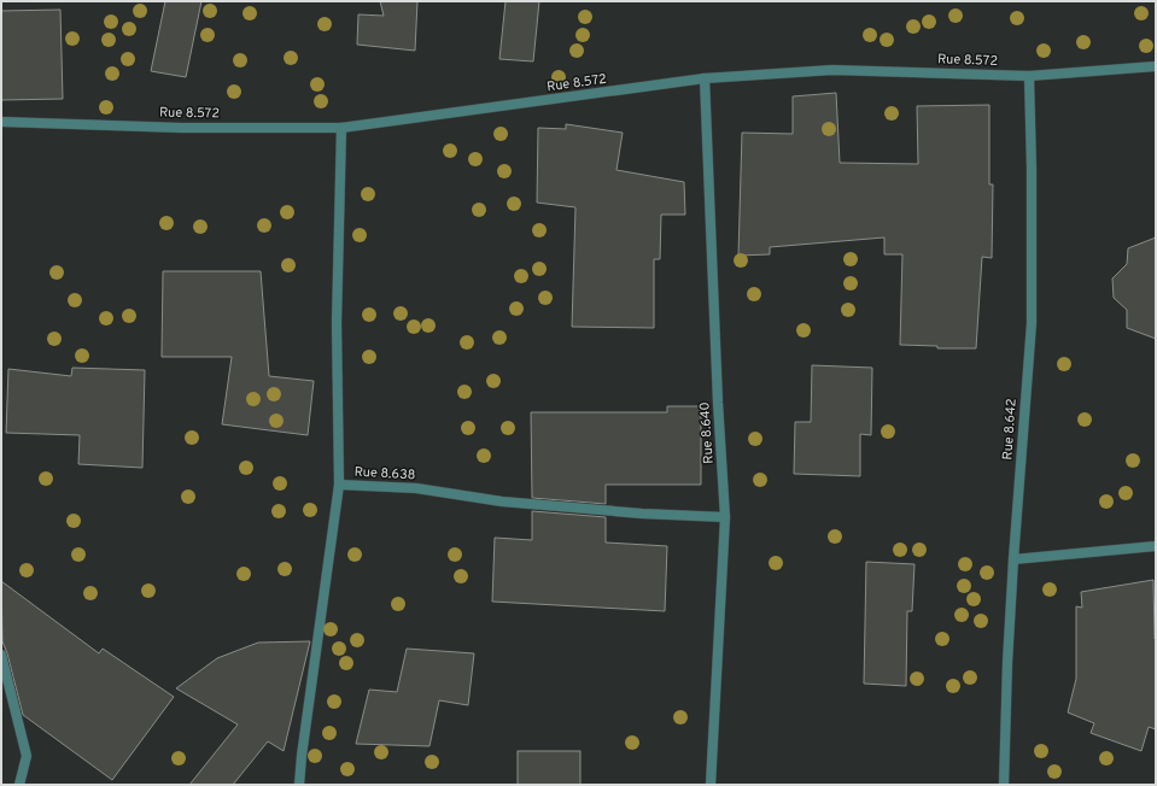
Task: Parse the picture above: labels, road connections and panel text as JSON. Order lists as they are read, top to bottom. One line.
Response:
{"streets":{"street":["Rue 8.572","Rue 8.642","Rue 8.640","Rue 8.638"]},"crossings":[["Rue 8.572","Rue 8.642"],["Rue 8.572","Rue 8.640"],["Rue 8.572","Rue 8.638"],["Rue 8.640","Rue 8.638"]]}
